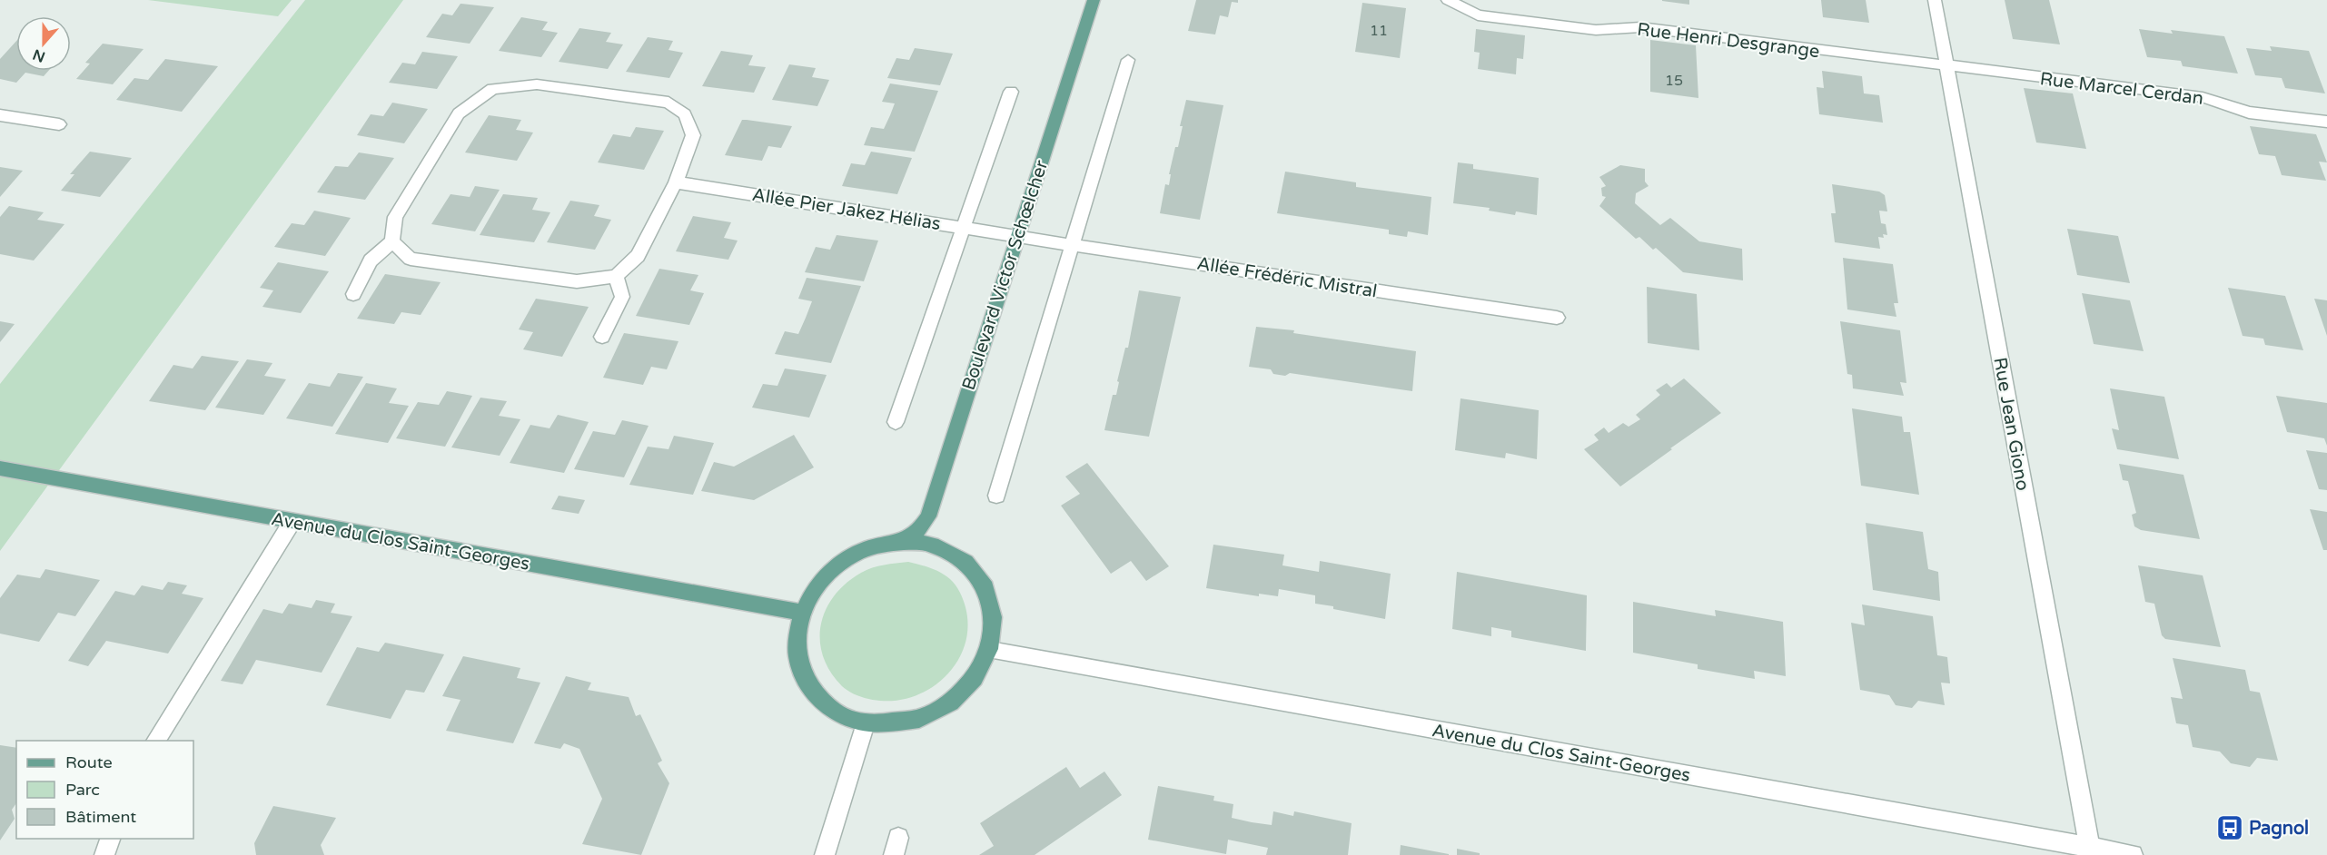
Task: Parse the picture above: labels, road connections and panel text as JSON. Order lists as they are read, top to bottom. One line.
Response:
{"streets":{"main road":["Boulevard Victor Schœlcher","Avenue du Clos Saint-Georges"],"street":["Rue Henri Desgrange","Rue Marcel Cerdan","Allée Pier Jakez Hélias","Allée Frédéric Mistral","Rue Jean Giono"]},"crossings":[["Rue Henri Desgrange","Rue Marcel Cerdan"],["Rue Henri Desgrange","Rue Jean Giono"],["Rue Marcel Cerdan","Rue Jean Giono"],["Allée Pier Jakez Hélias","Boulevard Victor Schœlcher"],["Allée Pier Jakez Hélias","Allée Frédéric Mistral"],["Boulevard Victor Schœlcher","Allée Frédéric Mistral"],["Boulevard Victor Schœlcher","Avenue du Clos Saint-Georges"],["Rue Jean Giono","Avenue du Clos Saint-Georges"]],"places":{"bus stop":["Pagnol"]},"house_numbers":["11","15"],"legend":["Route","Parc","Bâtiment"],"north":"bottom"}
